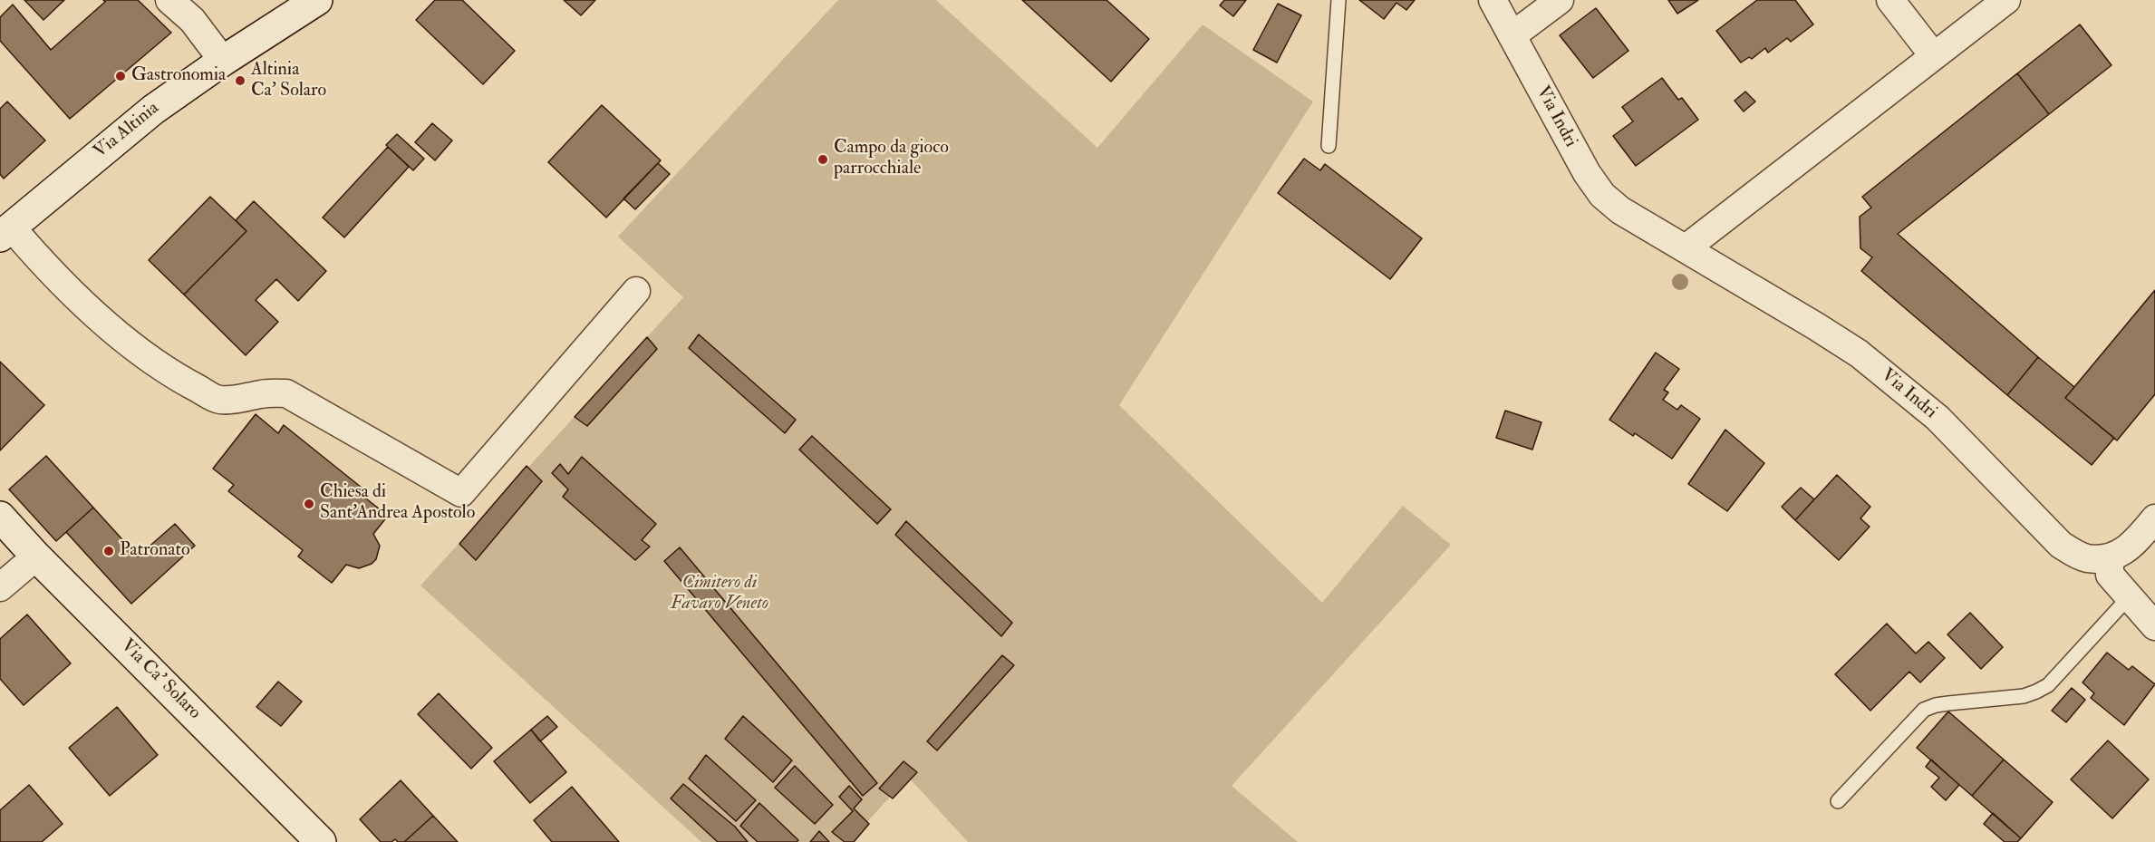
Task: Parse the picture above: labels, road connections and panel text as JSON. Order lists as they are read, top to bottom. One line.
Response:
{"streets":{"street":["Via Indri","Via Altinia","Via Ca' Solaro"]},"parks":["Cimitero di Favaro Veneto"],"places":["Gastronomia","Altinia Ca' Solaro","Campo da gioco parrocchiale","Chiesa di Sant'Andrea Apostolo","Patronato"]}
